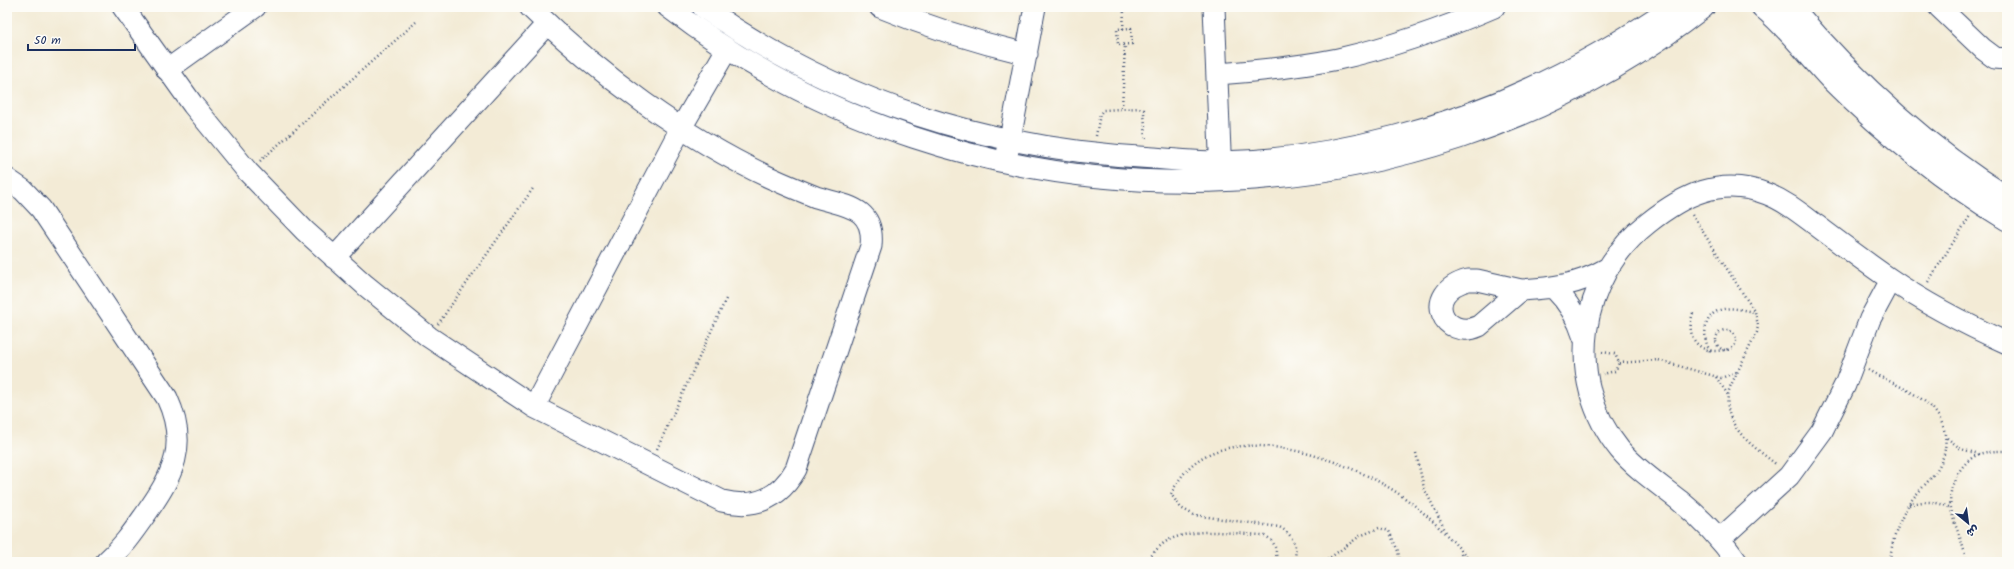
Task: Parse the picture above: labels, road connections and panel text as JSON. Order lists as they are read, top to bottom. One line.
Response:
{"scale_bar":"50 m","north":"bottom right"}
